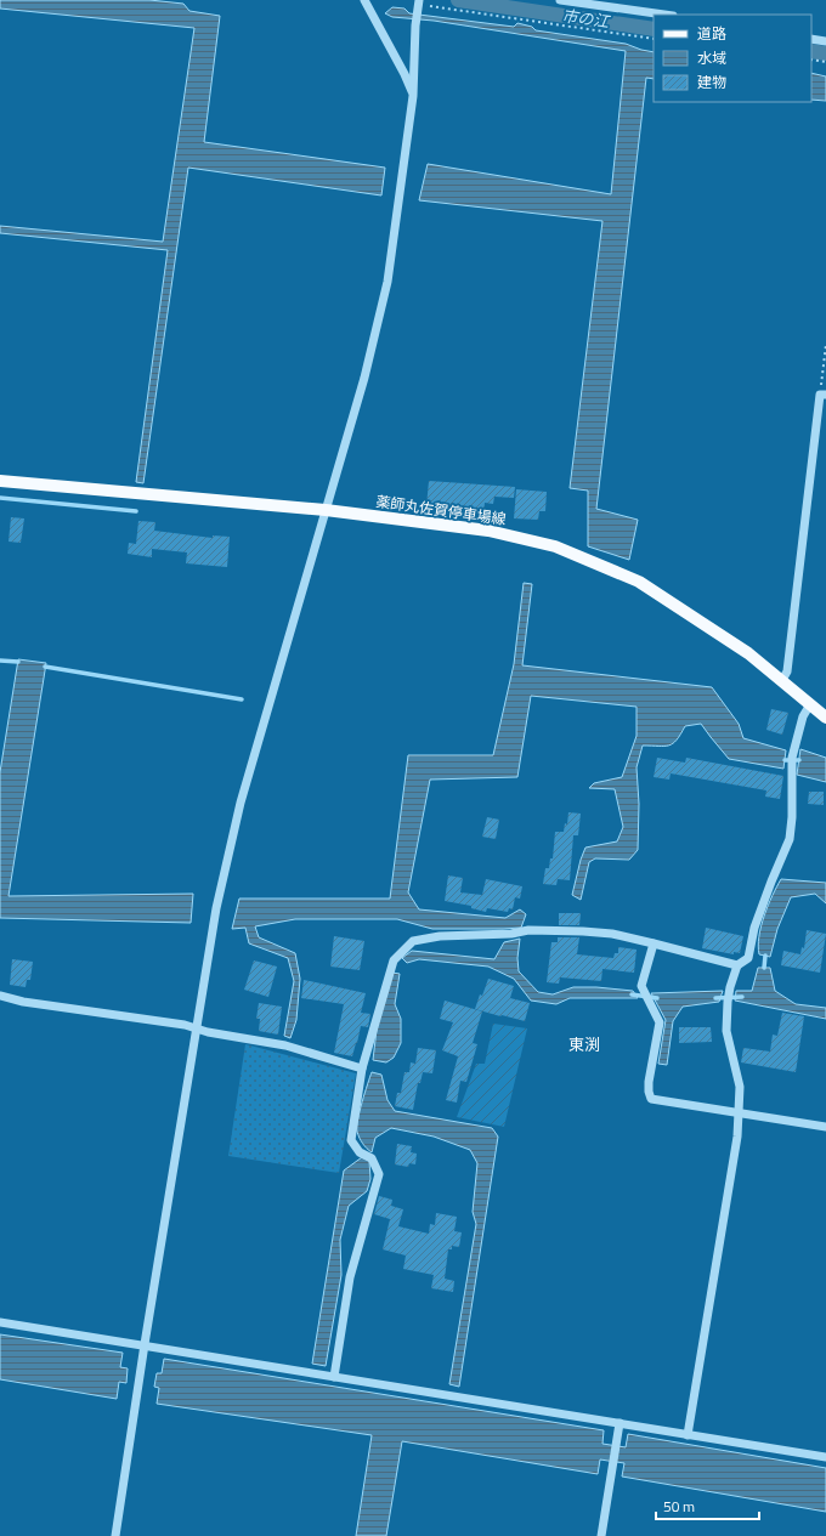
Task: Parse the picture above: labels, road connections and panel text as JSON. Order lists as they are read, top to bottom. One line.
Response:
{"streets":{"main road":["薬師丸佐賀停車場線"]},"districts":["東渕"],"water":["市の江"],"legend":["道路","水域","建物"],"scale_bar":"50 m"}
